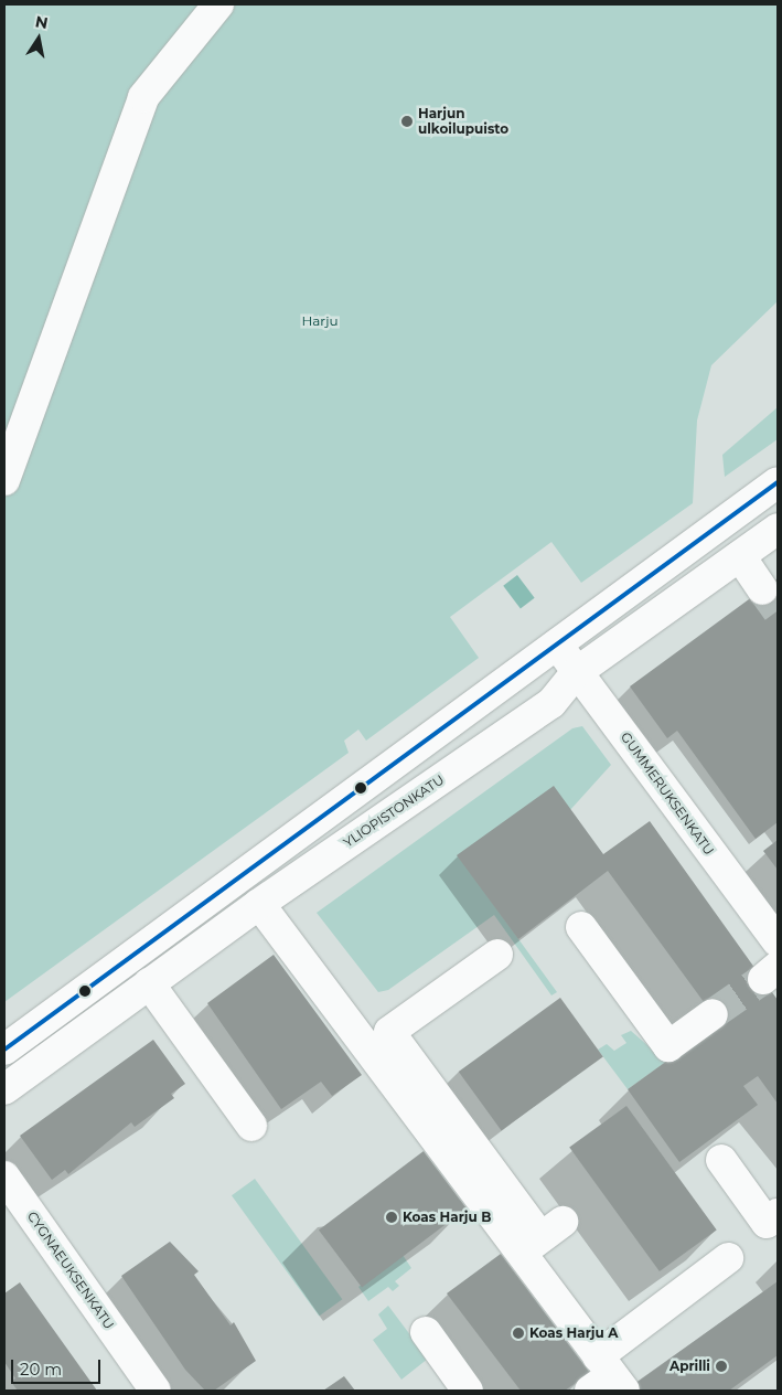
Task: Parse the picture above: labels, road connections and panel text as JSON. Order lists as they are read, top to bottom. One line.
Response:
{"streets":{"main road":["GUMMERUKSENKATU","YLIOPISTONKATU","CYGNAEUKSENKATU"]},"crossings":[["GUMMERUKSENKATU","YLIOPISTONKATU"]],"parks":["Harju"],"places":["Harjun ulkoilupuisto","Koas Harju B","Koas Harju A","Aprilli"],"scale_bar":"20 m","north":"top"}
